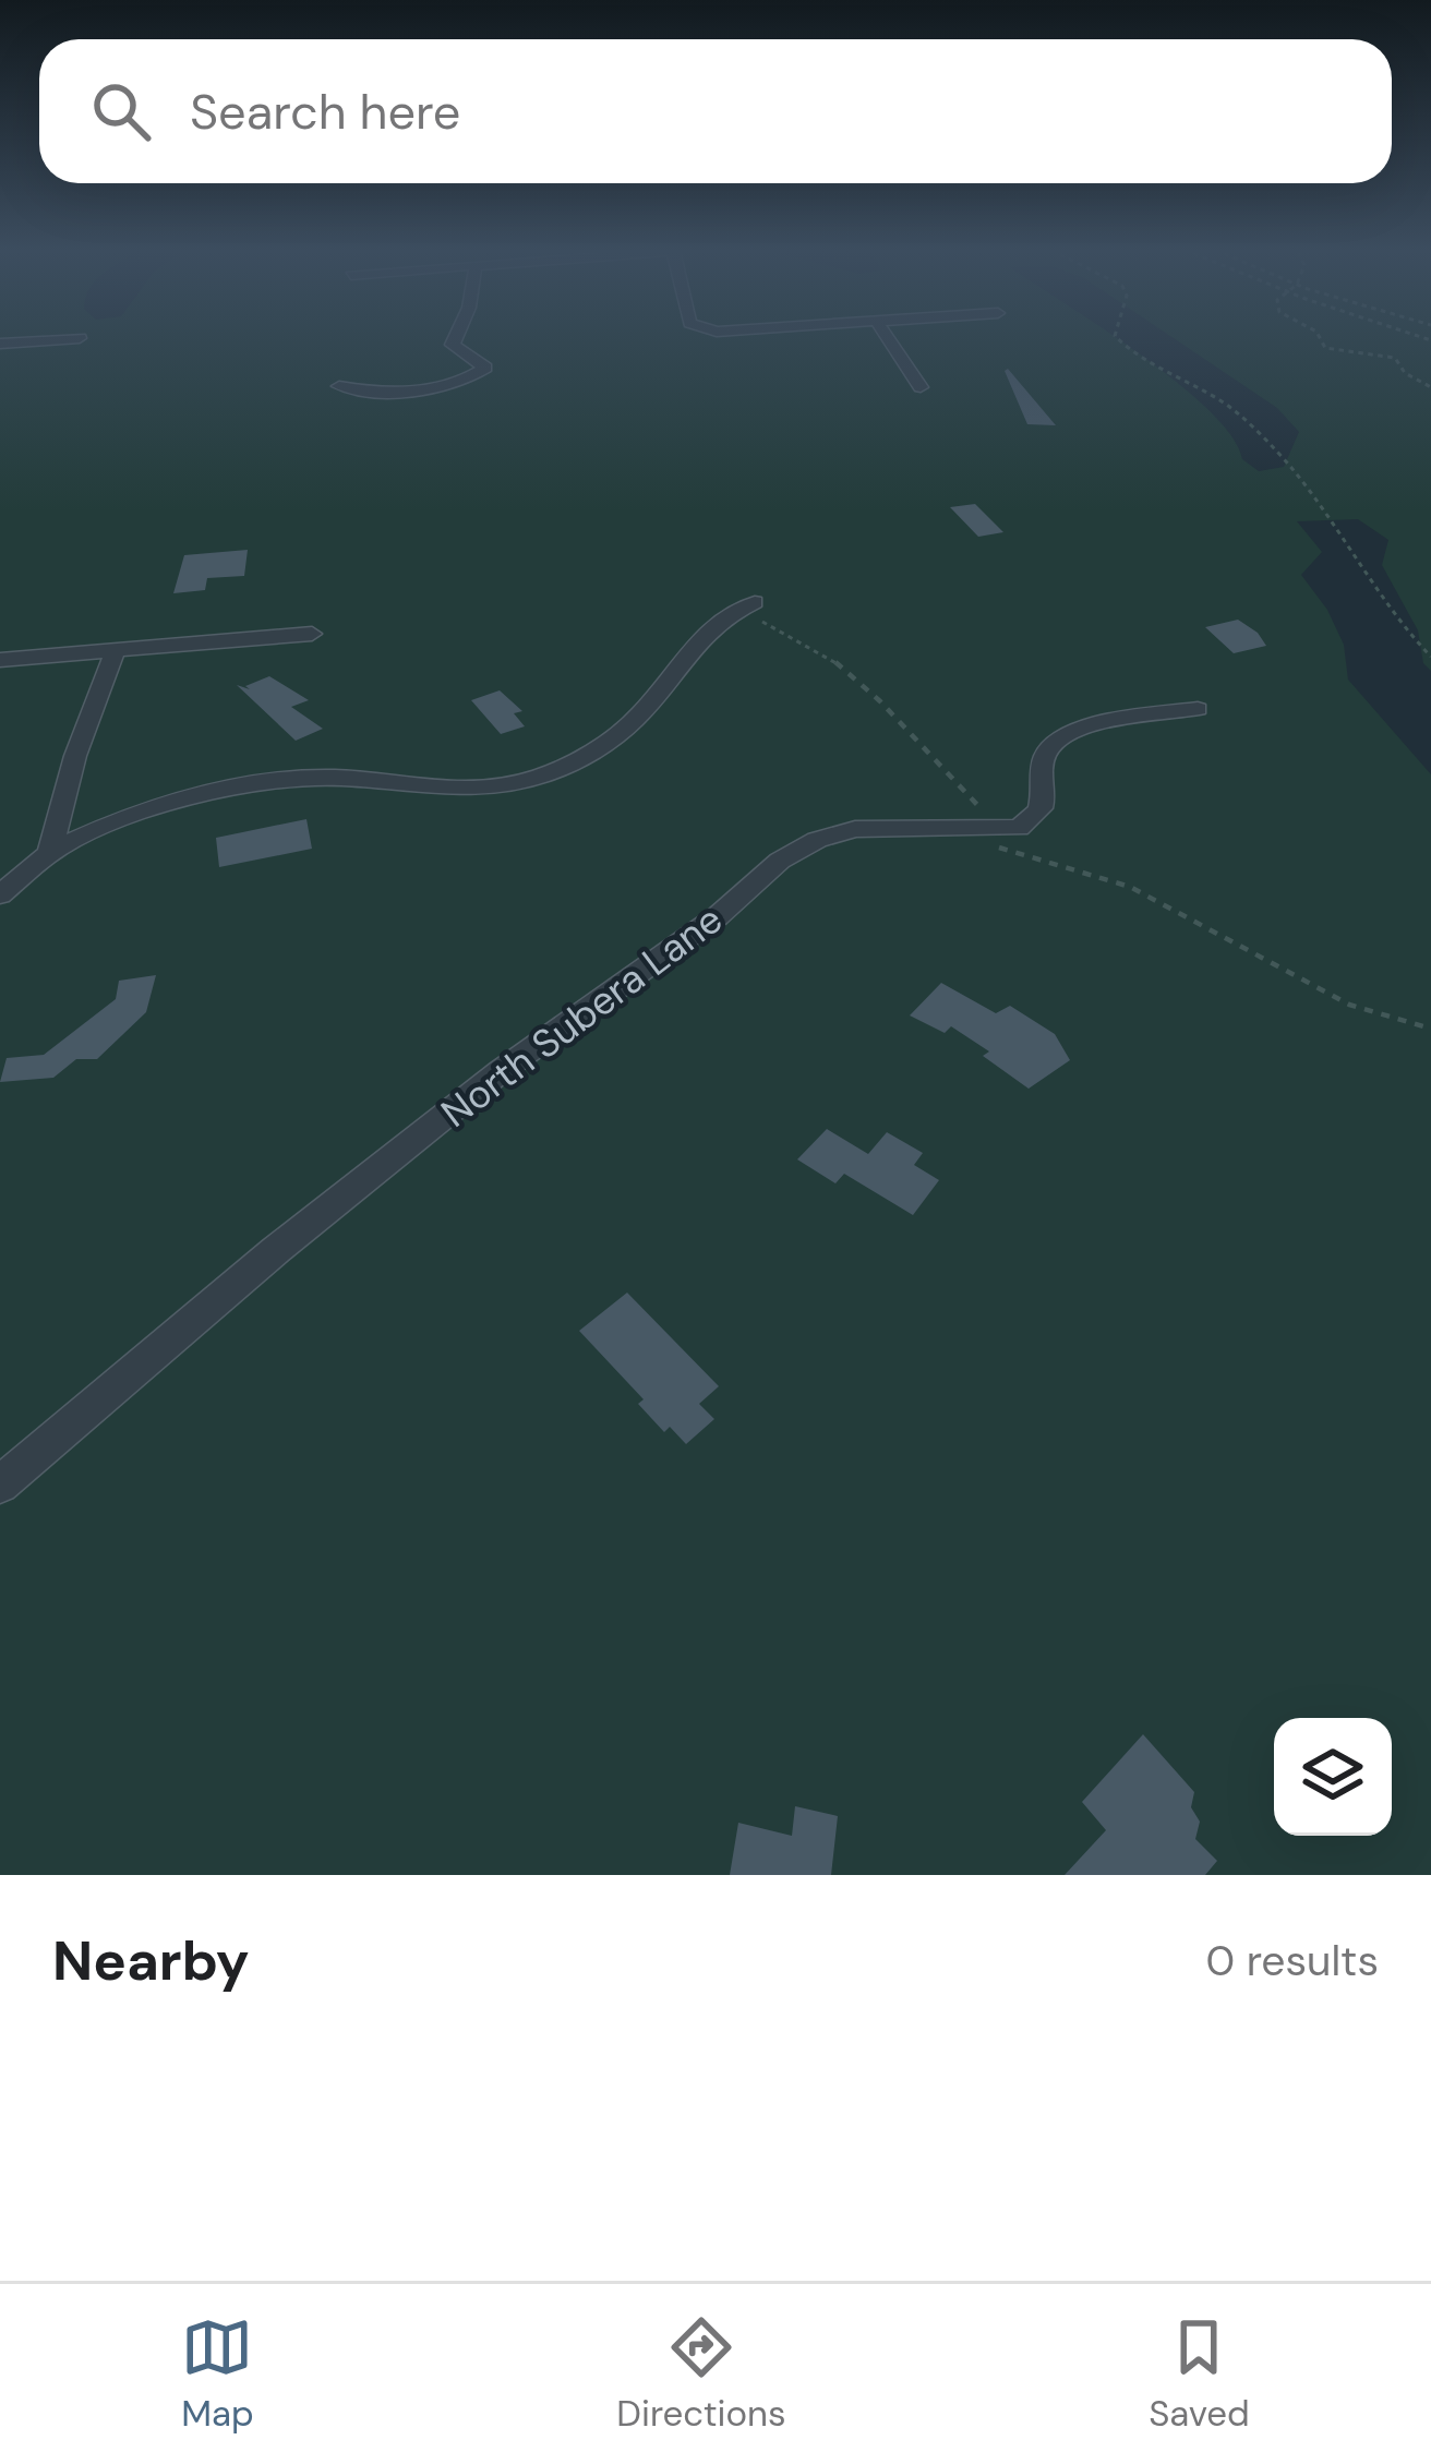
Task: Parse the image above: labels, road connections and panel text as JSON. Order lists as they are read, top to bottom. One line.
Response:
{"streets":{"street":["North Subera Lane"]},"page":{"search":"Search here","heading":["Nearby","0 results"],"nav":["Map","Directions","Saved"]}}
